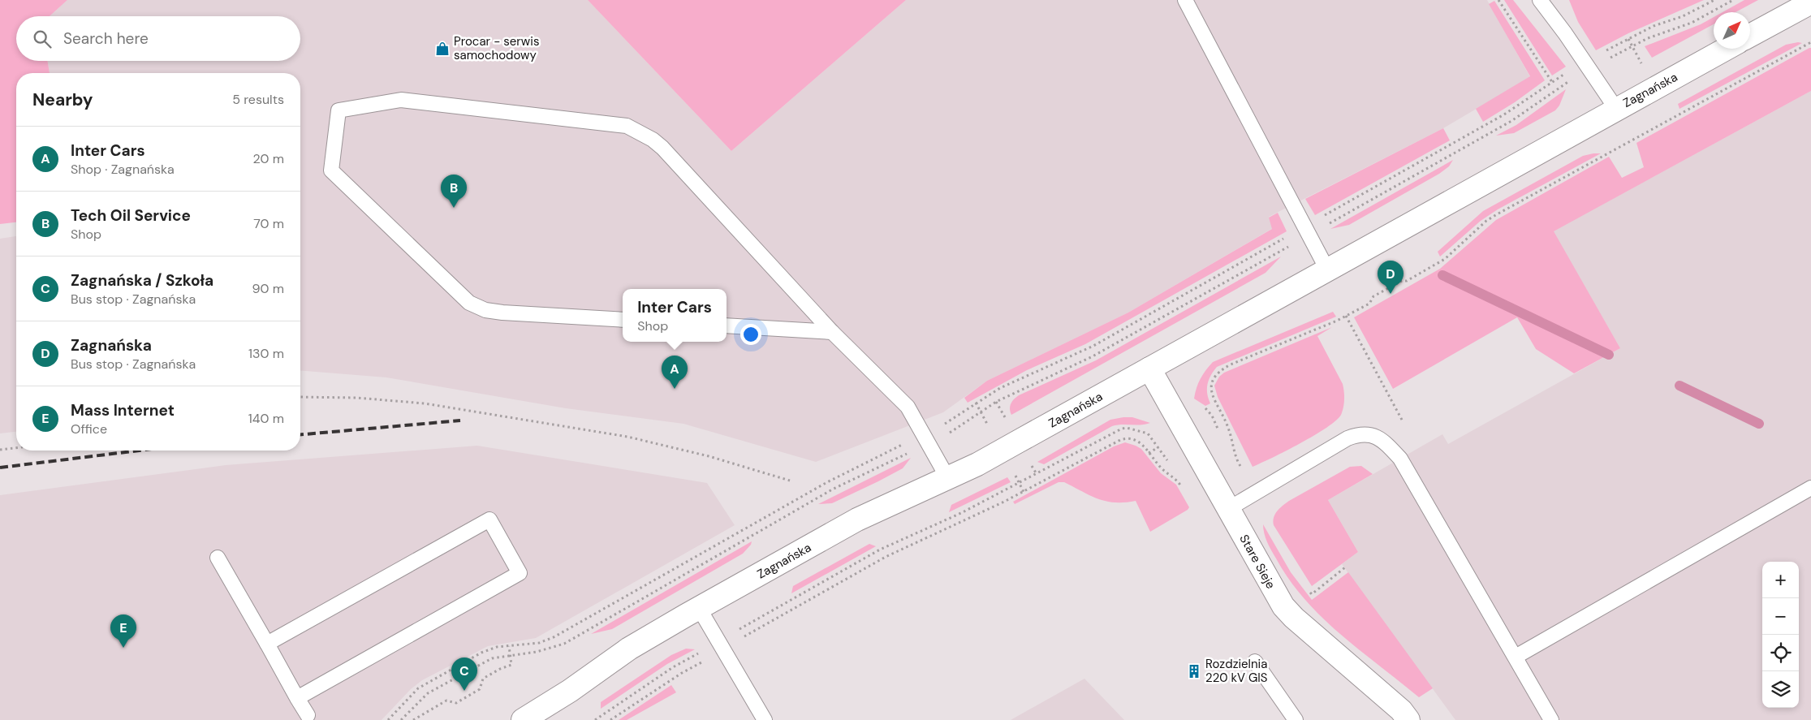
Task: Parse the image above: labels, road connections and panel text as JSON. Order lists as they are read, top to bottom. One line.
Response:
{"streets":{"street":["Zagnańska","Stare Sieje"]},"crossings":[["Zagnańska","Stare Sieje"]],"places":{"shop":["Procar - serwis samochodowy"],"building":["Rozdzielnia 220 kV GIS"]},"north":"top right","page":{"search":"Search here","heading":["Nearby","5 results"],"list":[{"mark":"A","name":"Inter Cars","note":"Shop · Zagnańska","value":"20 m"},{"mark":"B","name":"Tech Oil Service","note":"Shop","value":"70 m"},{"mark":"C","name":"Zagnańska / Szkoła","note":"Bus stop · Zagnańska","value":"90 m"},{"mark":"D","name":"Zagnańska","note":"Bus stop · Zagnańska","value":"130 m"},{"mark":"E","name":"Mass Internet","note":"Office","value":"140 m"}],"pins":["B","D","A","E","C"],"popup":["Inter Cars","Shop"],"map_buttons":["+","−"]}}
